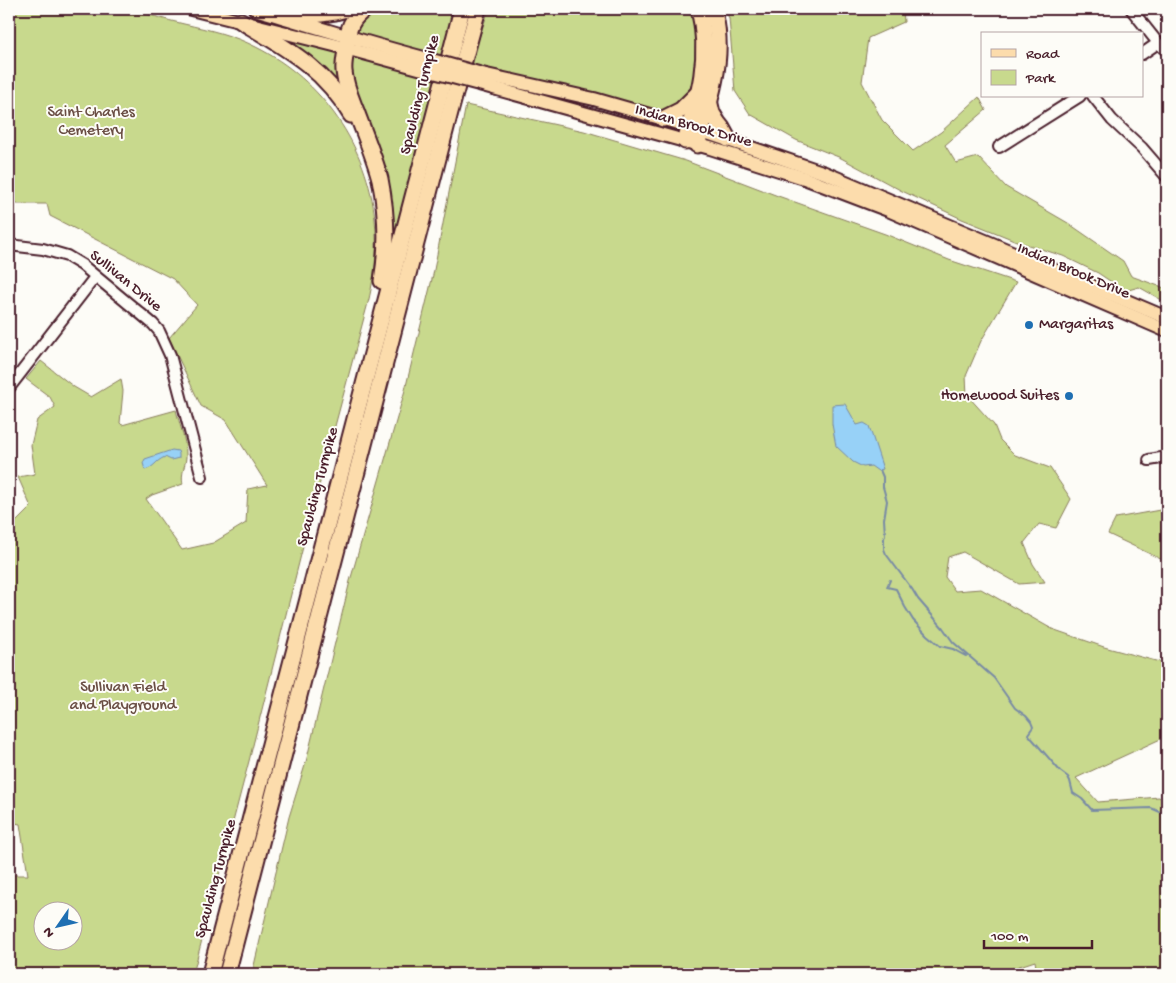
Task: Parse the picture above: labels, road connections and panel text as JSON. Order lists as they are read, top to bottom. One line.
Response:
{"streets":{"highway":["Spaulding Turnpike"],"main road":["Indian Brook Drive"],"street":["Sullivan Drive"]},"parks":["Saint Charles Cemetery","Sullivan Field and Playground"],"places":["Margaritas","Homewood Suites"],"legend":["Road","Park"],"scale_bar":"100 m","north":"bottom left"}
